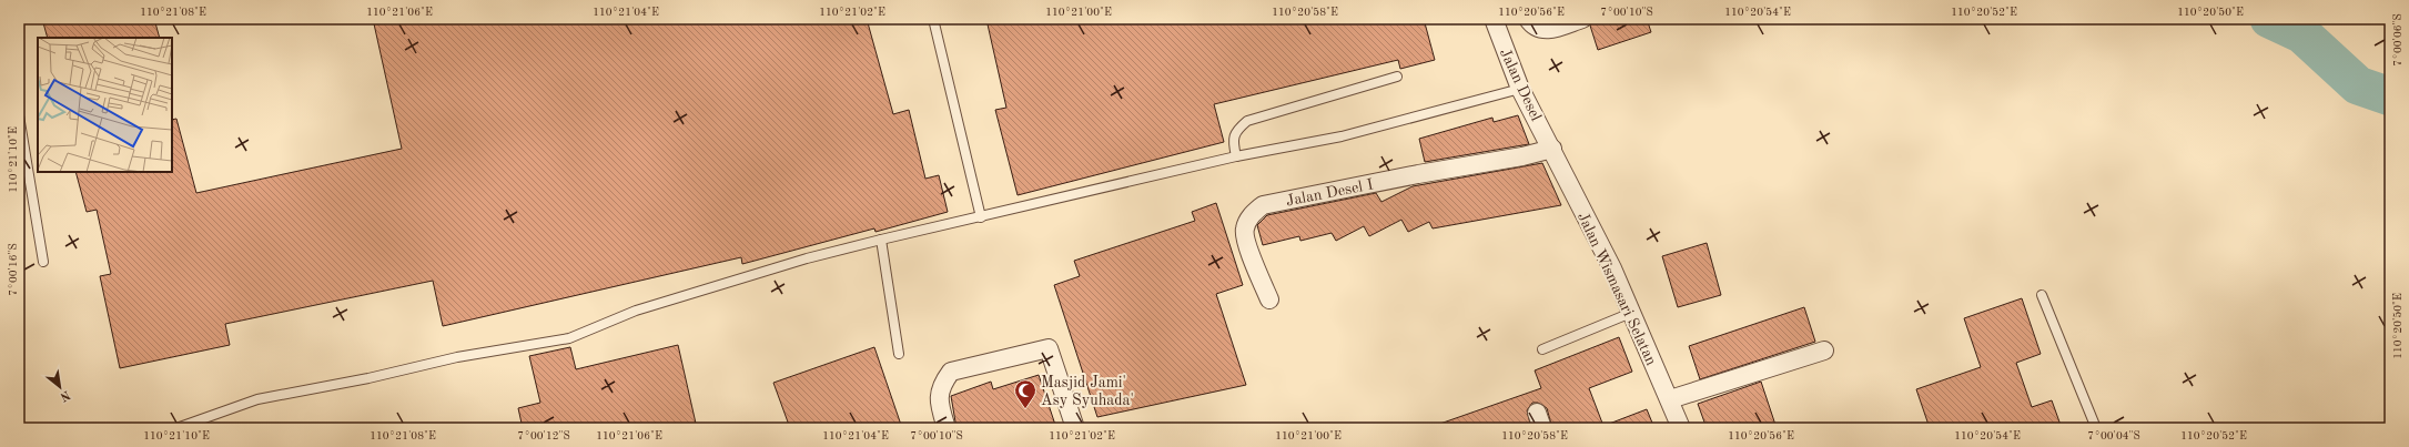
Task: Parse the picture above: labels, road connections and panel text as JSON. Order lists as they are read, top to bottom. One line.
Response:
{"streets":{"street":["Jalan Desel","Jalan Desel I","Jalan Wismasari Selatan"]},"crossings":[["Jalan Desel","Jalan Desel I"],["Jalan Desel","Jalan Wismasari Selatan"],["Jalan Desel I","Jalan Wismasari Selatan"]],"places":{"mosque":["Masjid Jami' Asy Syuhada'"]},"north":"bottom right","coordinates":["110°21'08\"E","110°21'06\"E","110°21'04\"E","110°21'02\"E","110°21'00\"E","110°20'58\"E","110°20'56\"E","7°00'10\"S","110°20'54\"E","110°20'52\"E","110°20'50\"E","7°00'06\"S","110°21'10\"E","7°00'16\"S","7°00'12\"S","7°00'04\"S"]}
